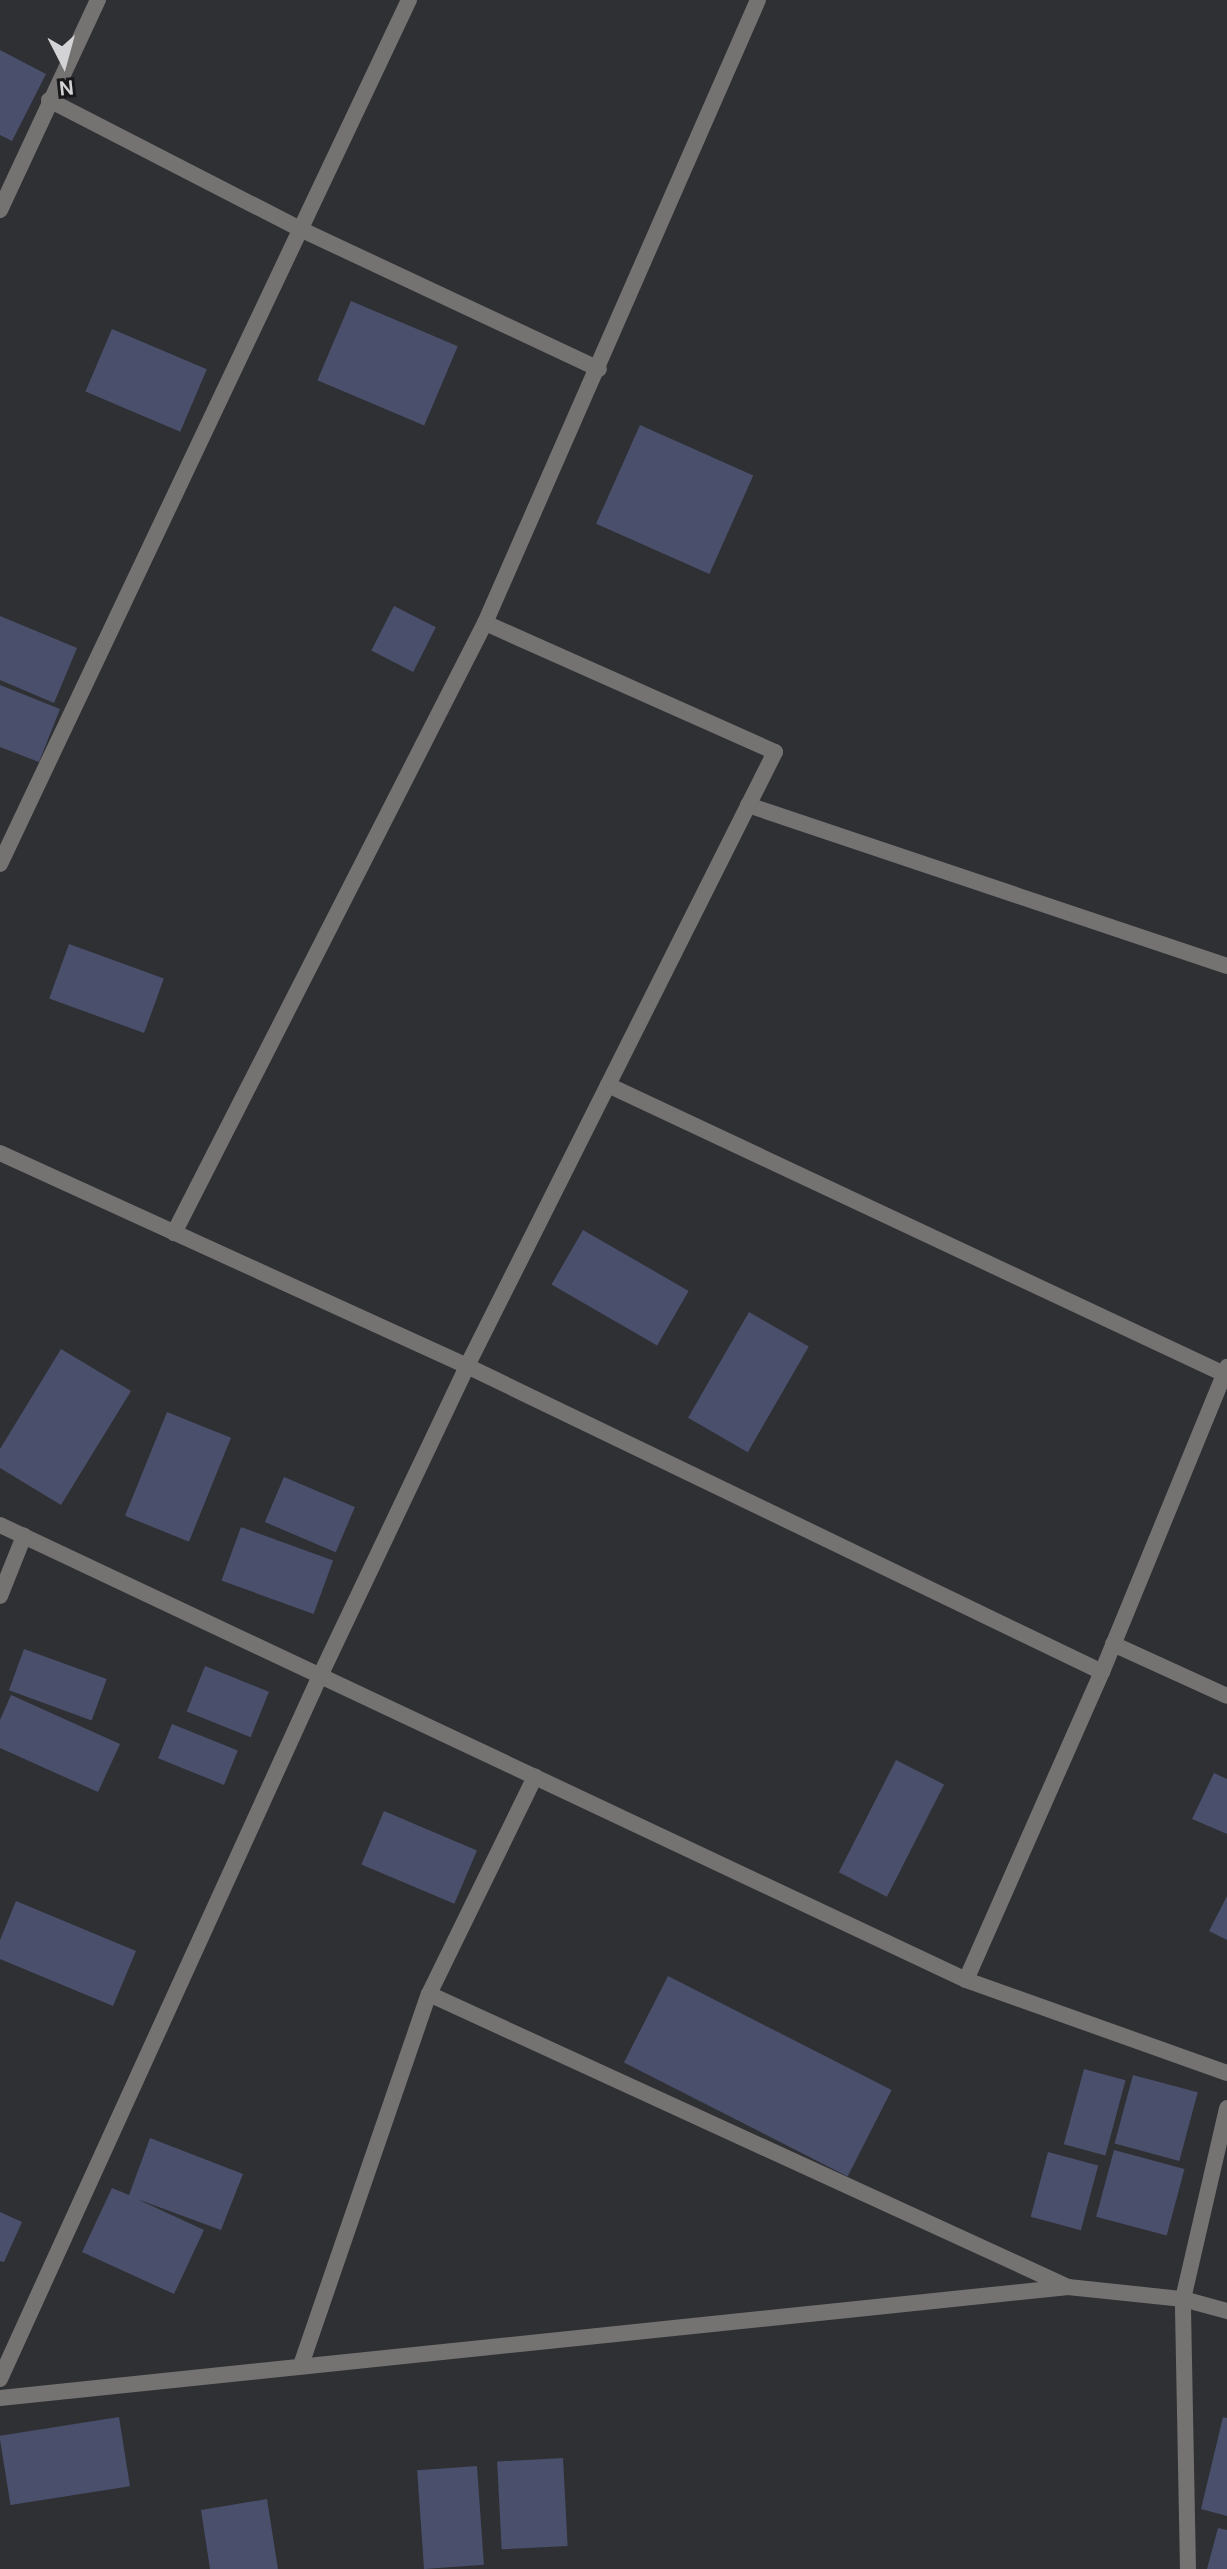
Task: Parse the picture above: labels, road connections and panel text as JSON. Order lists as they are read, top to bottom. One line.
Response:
{"north":"bottom"}
